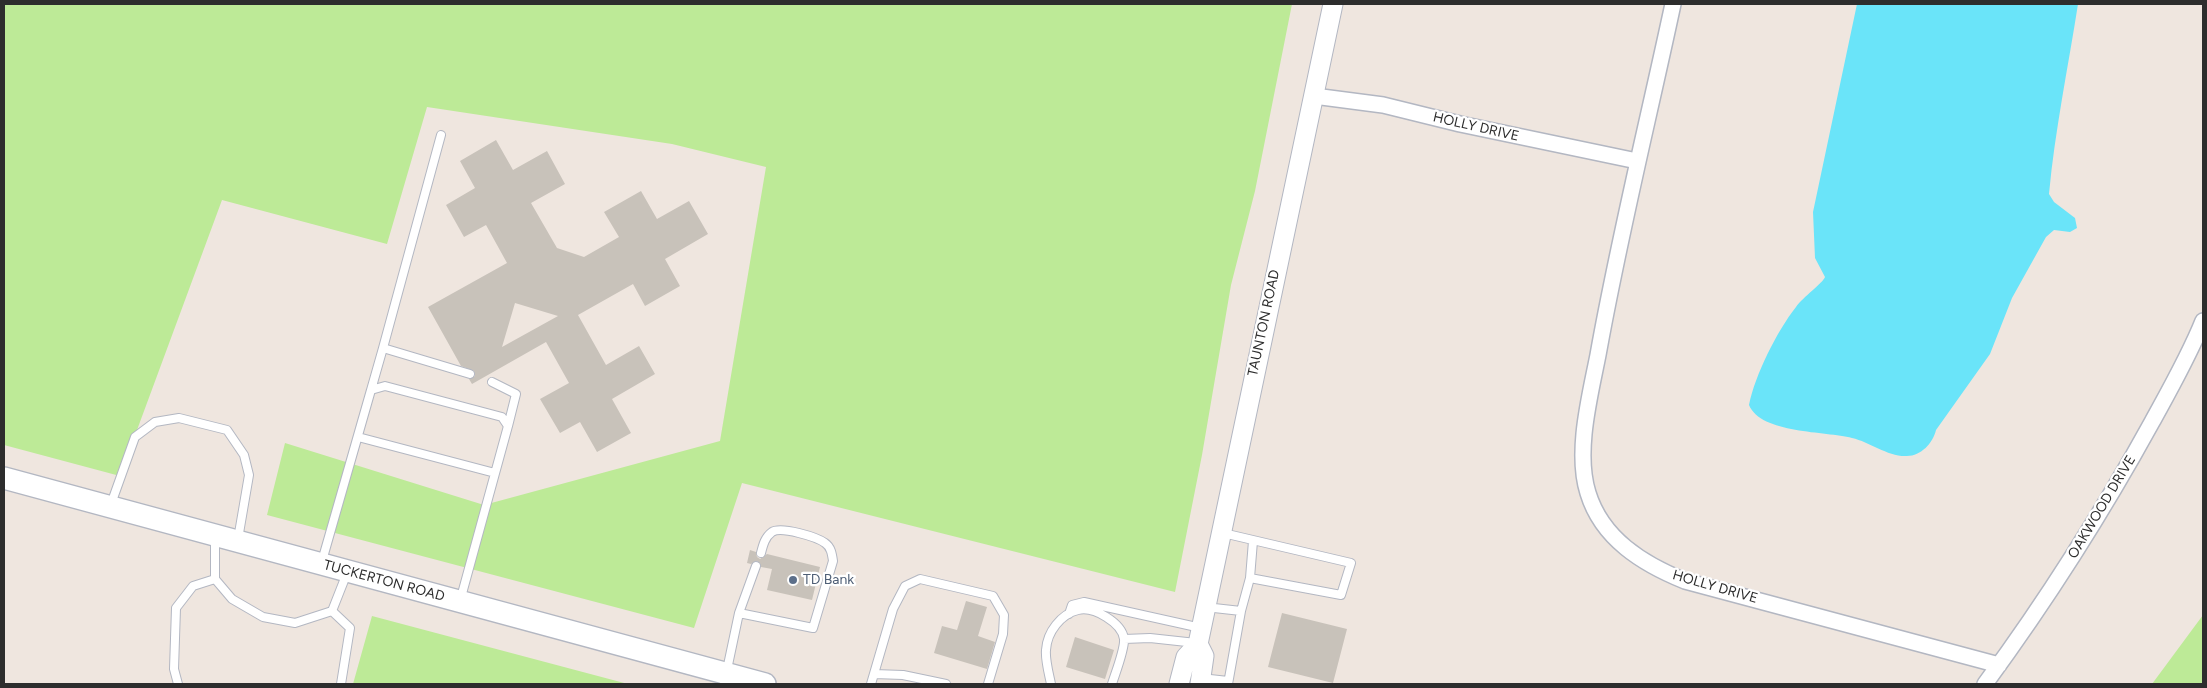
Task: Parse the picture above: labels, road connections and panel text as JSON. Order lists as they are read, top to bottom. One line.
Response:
{"streets":{"main road":["TUCKERTON ROAD"],"street":["HOLLY DRIVE","TAUNTON ROAD","OAKWOOD DRIVE"]},"crossings":[["HOLLY DRIVE","TAUNTON ROAD"],["HOLLY DRIVE","OAKWOOD DRIVE"]],"places":["TD Bank"]}
